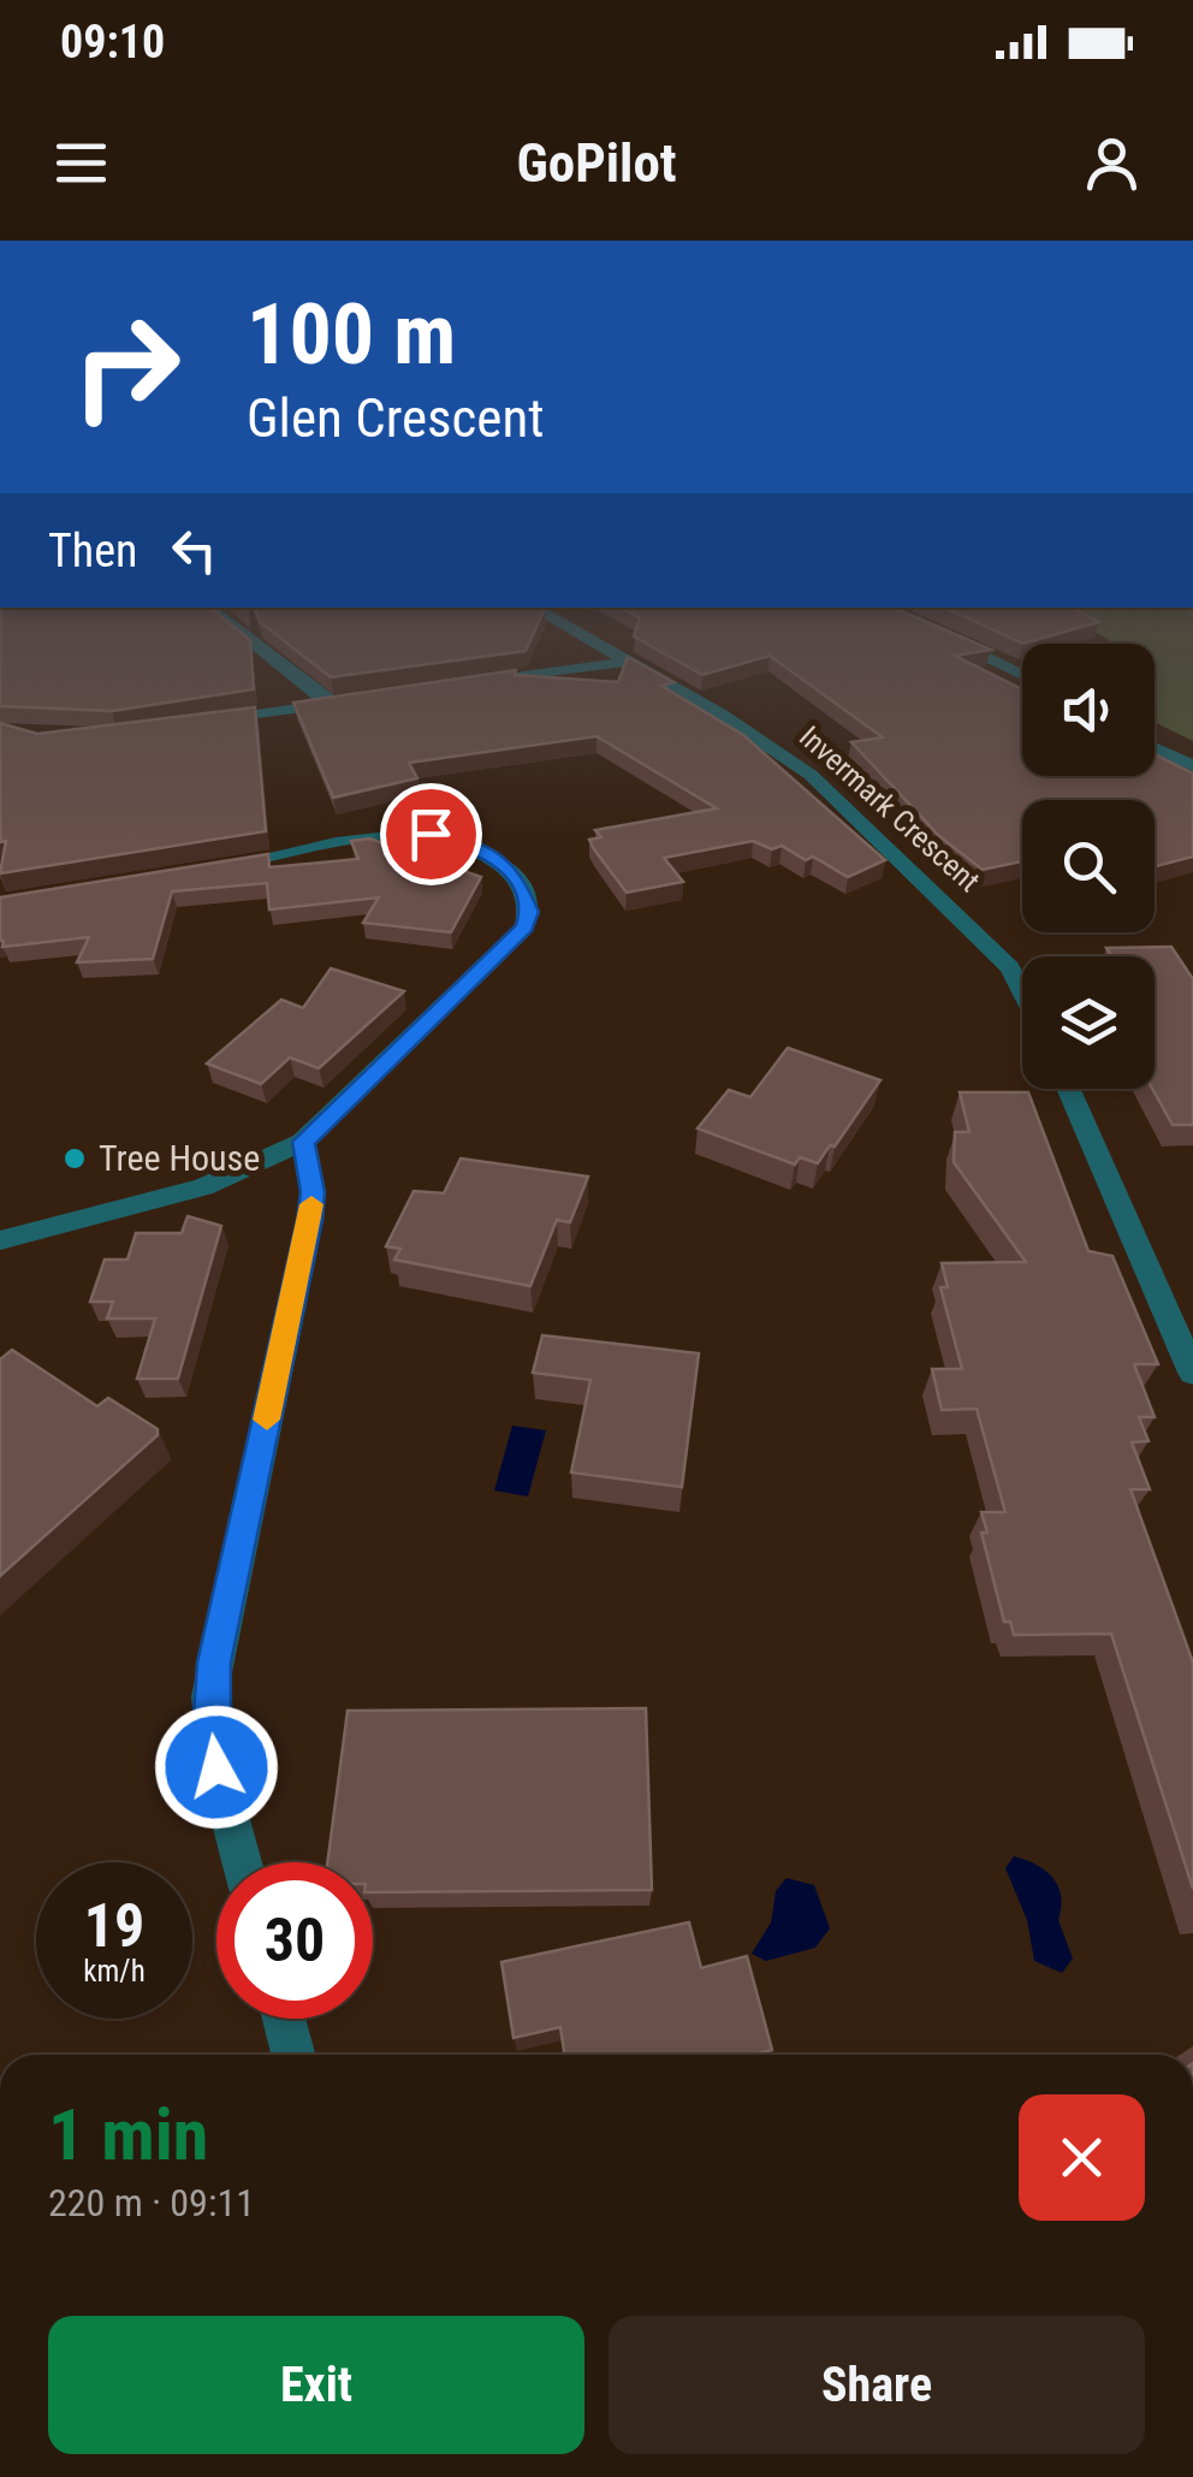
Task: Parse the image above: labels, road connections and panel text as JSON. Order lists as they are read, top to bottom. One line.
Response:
{"streets":{"street":["Invermark Crescent"]},"places":["Tree House"],"page":{"status":"09:10","header":"GoPilot","turn":["100 m","Glen Crescent"],"then":"Then","speed":"19 km/h","limit":"30","heading":["1 min","220 m · 09:11"],"buttons":["Exit","Share"]}}
